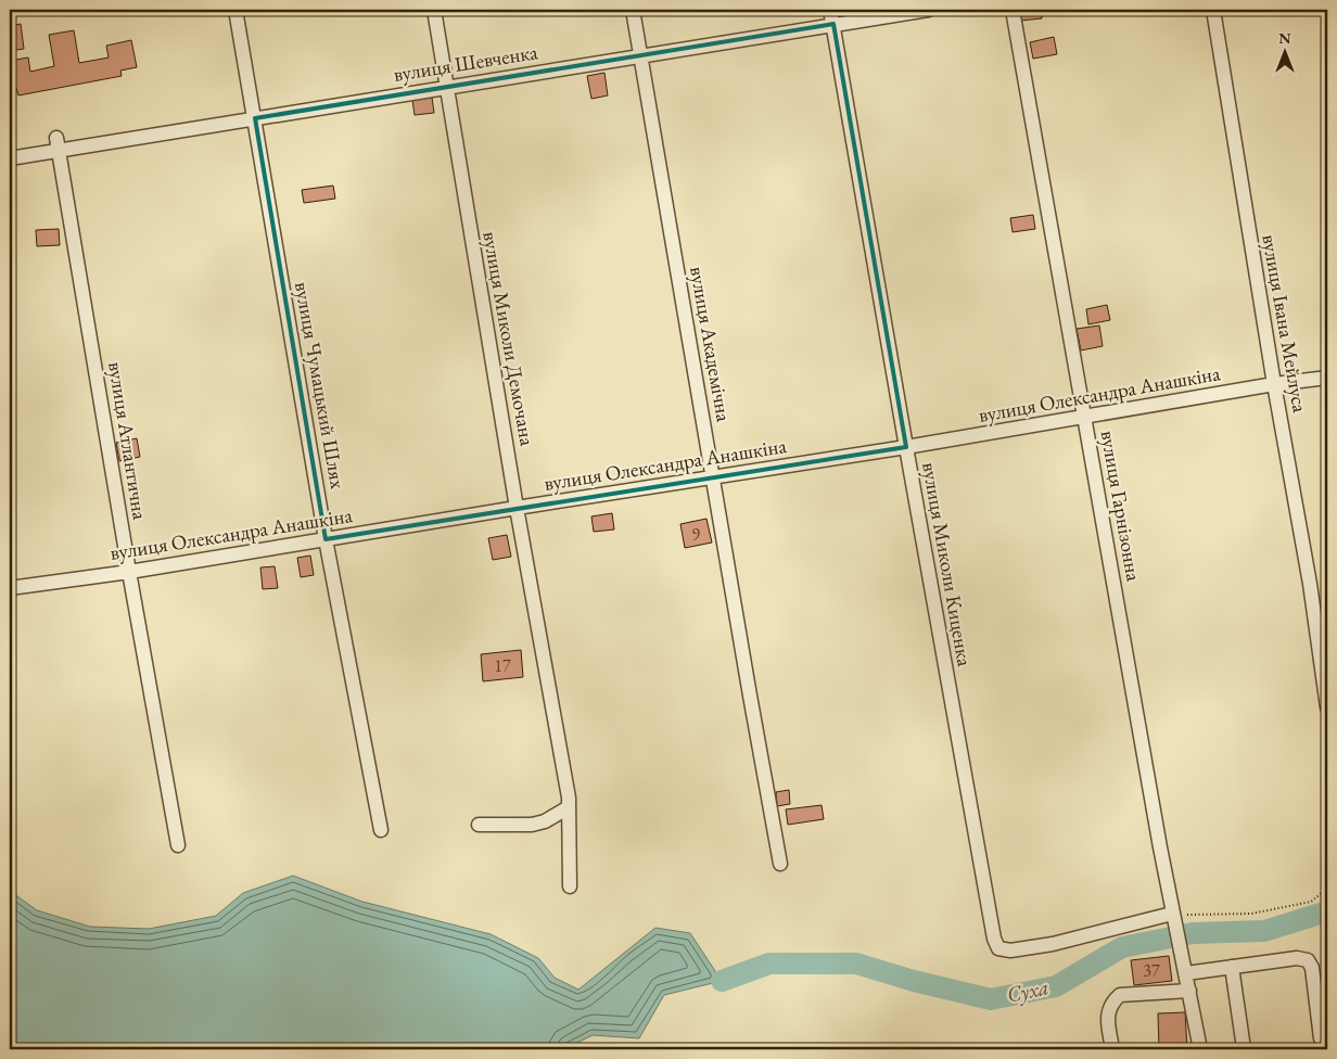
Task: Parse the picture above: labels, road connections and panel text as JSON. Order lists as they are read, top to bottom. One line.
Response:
{"streets":{"street":["вулиця Шевченка","вулиця Івана Мейлуса","вулиця Миколи Демочана","вулиця Академічна","вулиця Чумацький Шлях","вулиця Олександра Анашкіна","вулиця Атлантична","вулиця Гарнізонна","вулиця Миколи Киценка"]},"crossings":[["вулиця Шевченка","вулиця Миколи Демочана"],["вулиця Шевченка","вулиця Академічна"],["вулиця Шевченка","вулиця Чумацький Шлях"],["вулиця Шевченка","вулиця Атлантична"],["вулиця Шевченка","вулиця Миколи Киценка"],["вулиця Івана Мейлуса","вулиця Олександра Анашкіна"],["вулиця Миколи Демочана","вулиця Олександра Анашкіна"],["вулиця Академічна","вулиця Олександра Анашкіна"],["вулиця Чумацький Шлях","вулиця Олександра Анашкіна"],["вулиця Олександра Анашкіна","вулиця Атлантична"],["вулиця Олександра Анашкіна","вулиця Гарнізонна"],["вулиця Олександра Анашкіна","вулиця Миколи Киценка"],["вулиця Гарнізонна","вулиця Миколи Киценка"]],"water":["Суха"],"house_numbers":["9","17","37"],"north":"top"}
